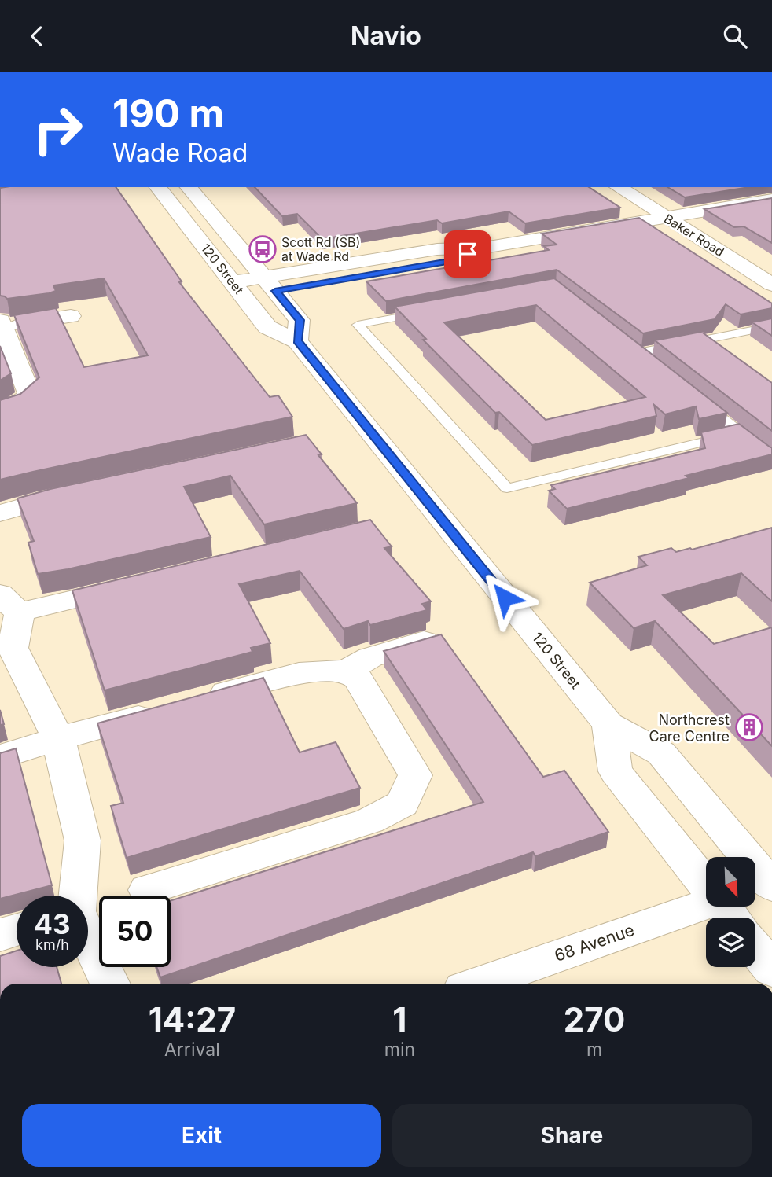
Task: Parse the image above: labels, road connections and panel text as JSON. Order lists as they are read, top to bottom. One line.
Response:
{"streets":{"street":["Baker Road","120 Street","68 Avenue"]},"places":{"bus stop":["Scott Rd (SB) at Wade Rd"],"building":["Northcrest Care Centre"]},"north":"bottom right","page":{"header":"Navio","turn":["190 m","Wade Road"],"speed":"43 km/h","limit":"50","eta":["14:27","Arrival","1","min","270","m"],"buttons":["Exit","Share"]}}
